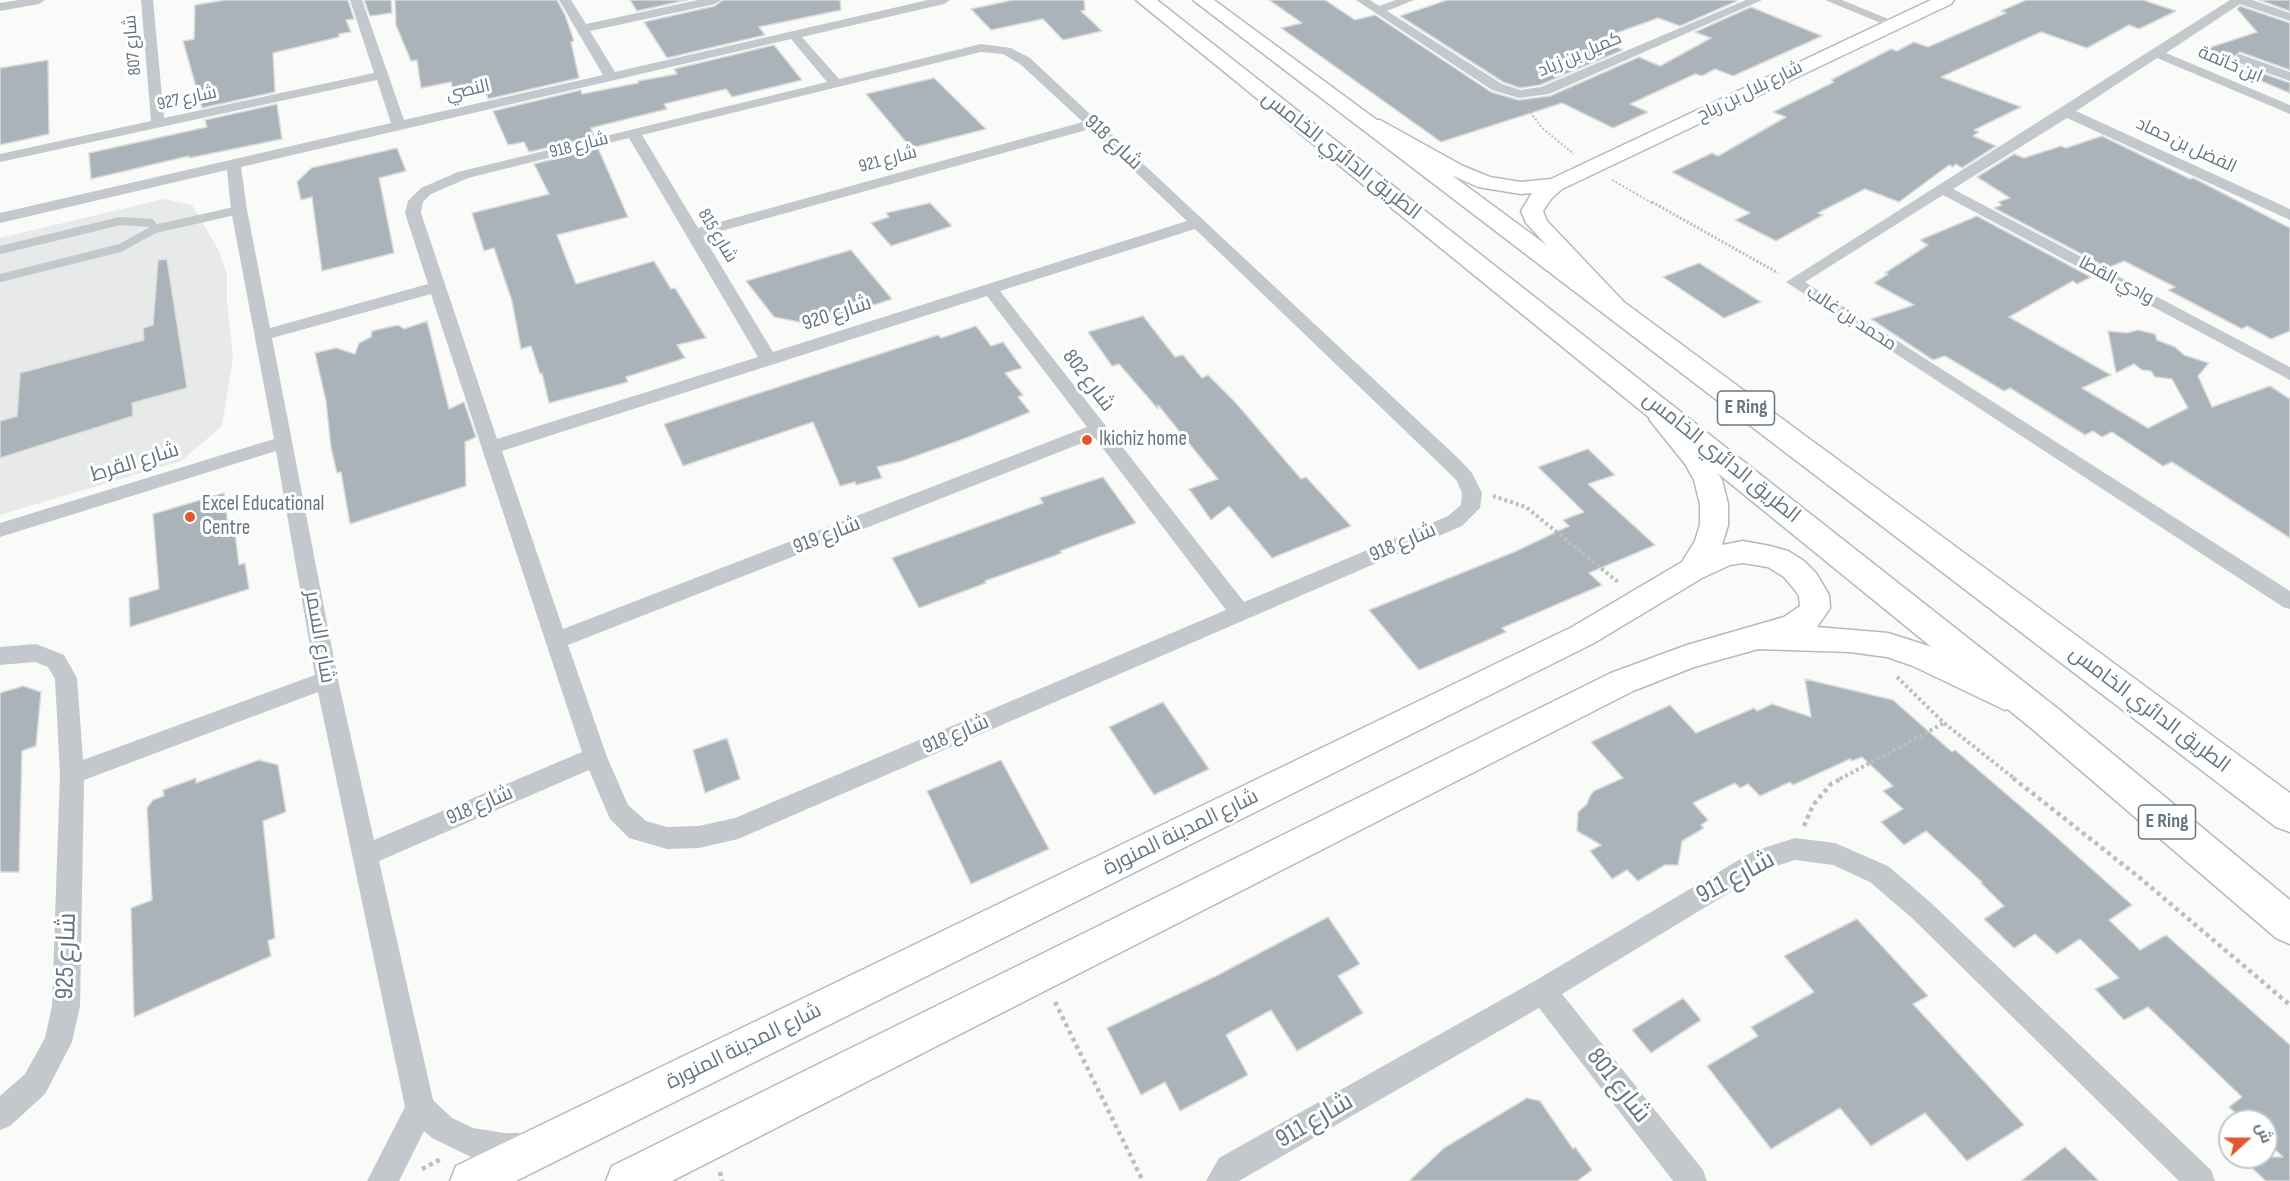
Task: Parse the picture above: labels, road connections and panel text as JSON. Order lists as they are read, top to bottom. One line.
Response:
{"streets":{"main road":["الطريق الدائري الخامس","E Ring"],"street":["شارع 807","كميل بن زياد","ابن خاتمة","النصي","شارع بلال بن رباح","شارع 927","شارع 918","الفضل بن حماد","شارع 921","شارع 815","وادي القطا","شارع 920","محمد بن غالب","شارع 802","شارع القرط","شارع 919","شارع السمر","شارع المدينة المنورة","شارع 911","شارع 925","شارع 801"]},"crossings":[["شارع 807","شارع 927"],["ابن خاتمة","محمد بن غالب"],["النصي","شارع السمر"],["شارع بلال بن رباح","الطريق الدائري الخامس"],["شارع 918","شارع 921"],["شارع 918","شارع 815"],["شارع 918","شارع 920"],["شارع 918","شارع 802"],["شارع 918","شارع 919"],["شارع 918","شارع السمر"],["الفضل بن حماد","محمد بن غالب"],["الطريق الدائري الخامس","شارع المدينة المنورة"],["شارع 921","شارع 815"],["شارع 815","شارع 920"],["وادي القطا","محمد بن غالب"],["شارع 920","شارع 802"],["شارع 802","شارع 919"],["شارع القرط","شارع السمر"],["شارع 911","شارع 801"]],"places":["Ikichiz home","Excel Educational Centre"],"north":"right"}
